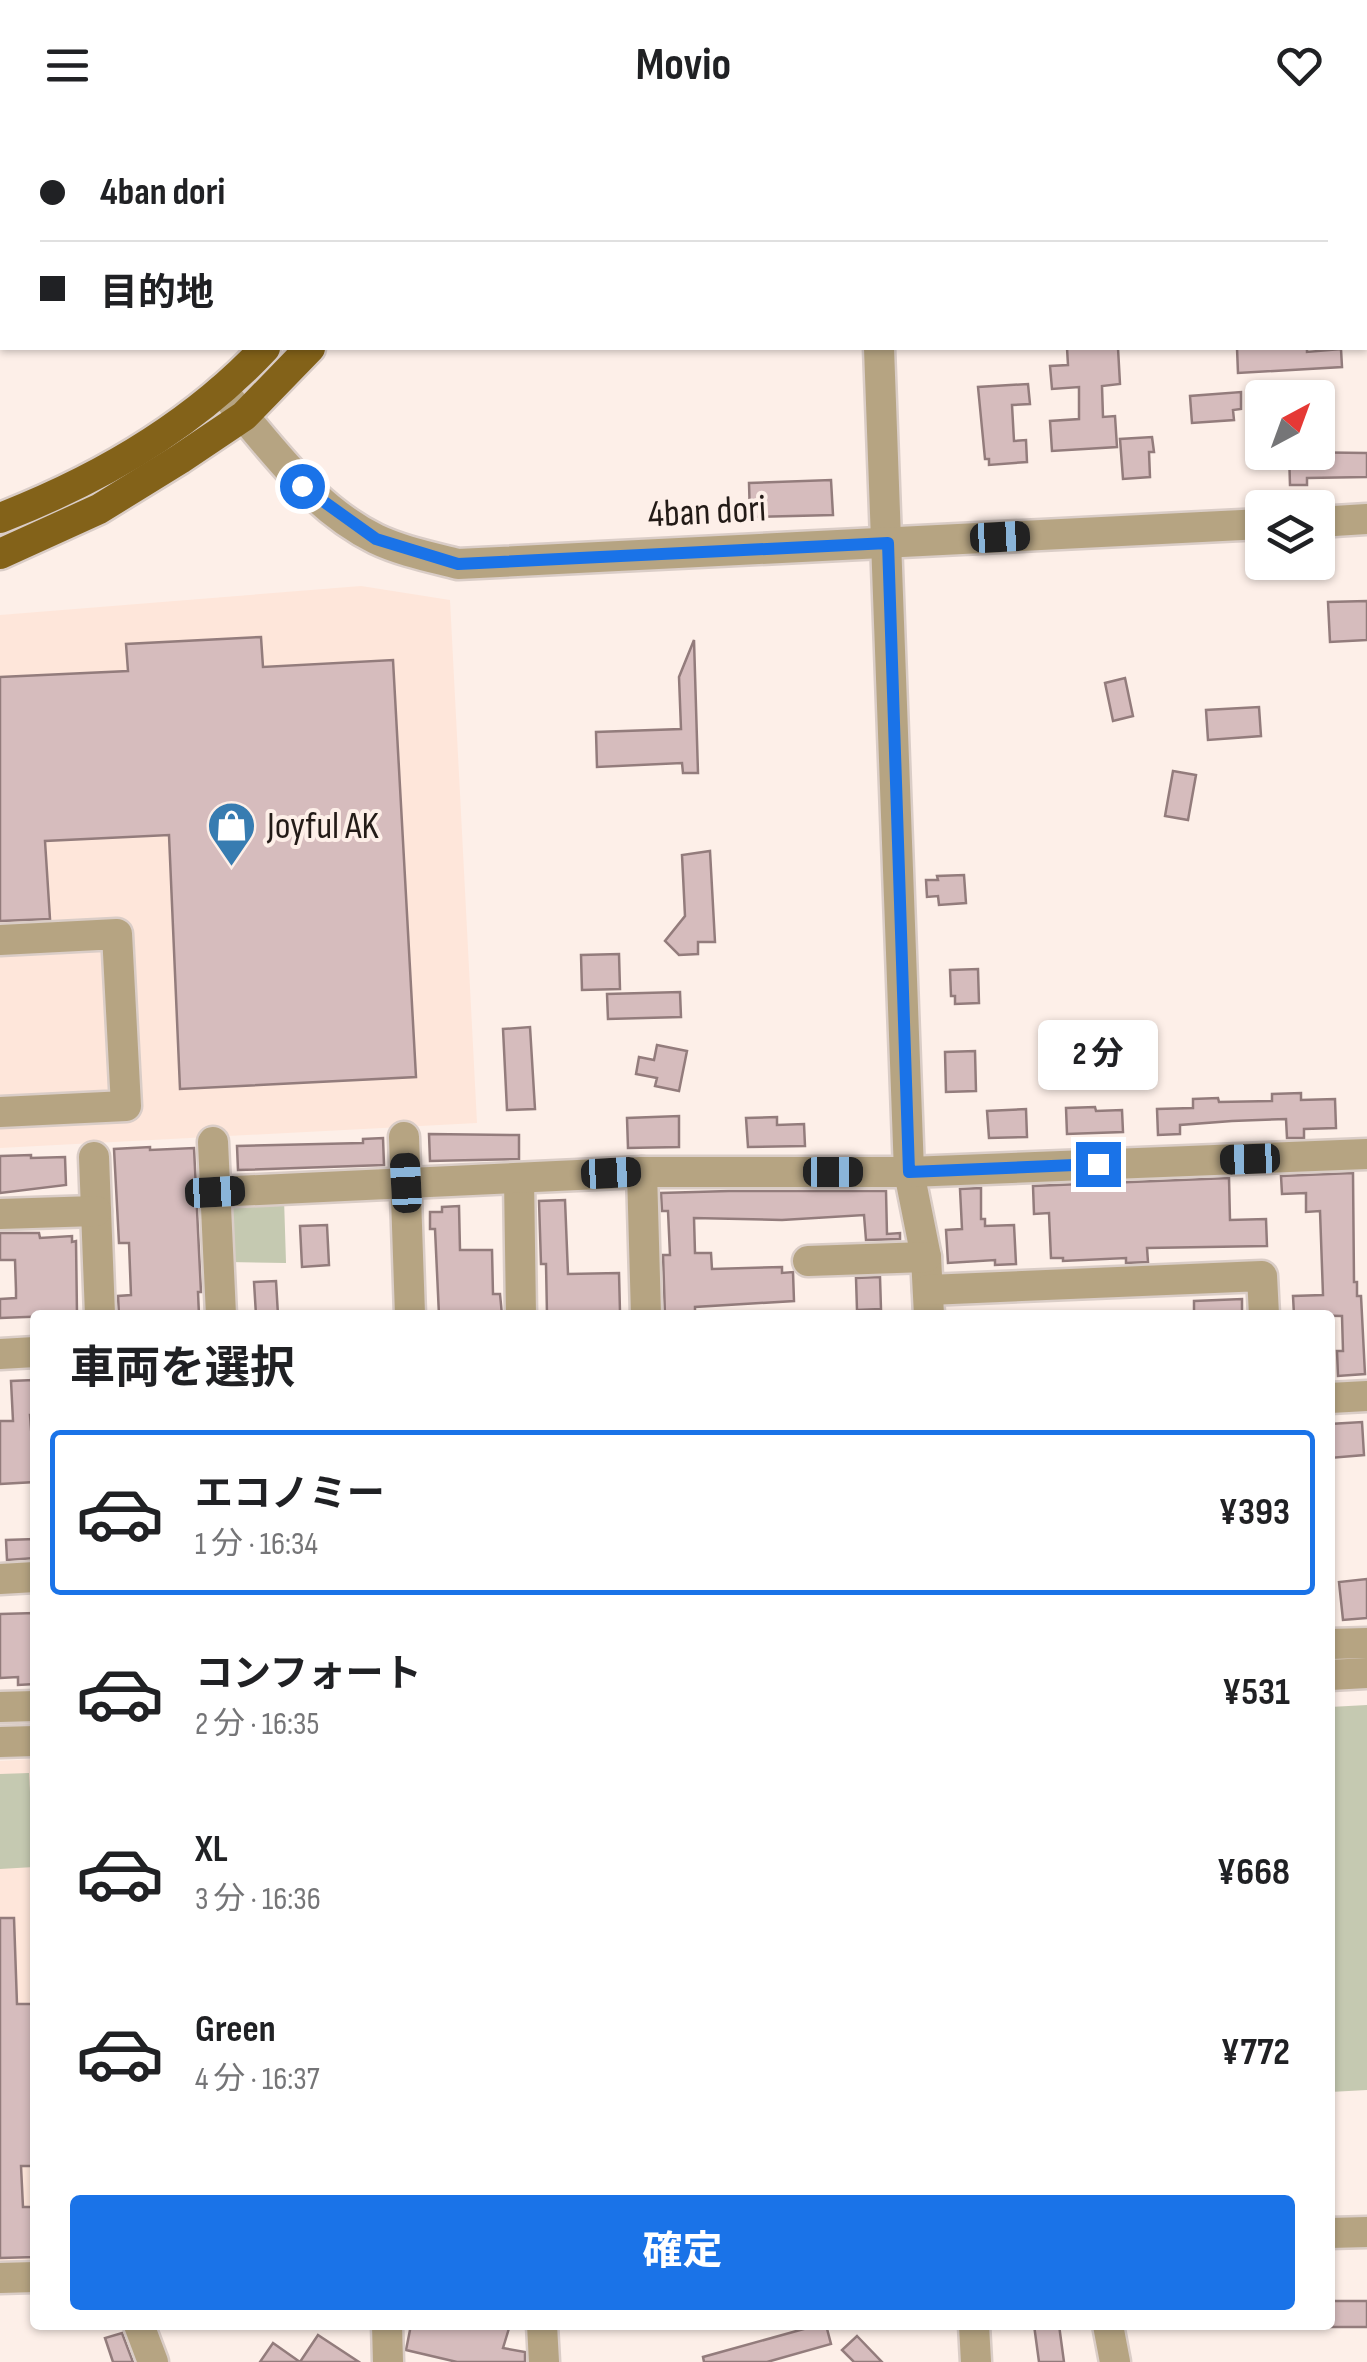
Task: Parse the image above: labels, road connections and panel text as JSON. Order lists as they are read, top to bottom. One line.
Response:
{"streets":{"street":["4ban dori"]},"places":{"shop":["Joyful AK"]},"north":"top right","page":{"header":"Movio","banner":["4ban dori","目的地"],"bubble":"2 分","heading":"車両を選択","list":[{"name":"エコノミー","note":"1 分 · 16:34","value":"¥393"},{"name":"コンフォート","note":"2 分 · 16:35","value":"¥531"},{"name":"XL","note":"3 分 · 16:36","value":"¥668"},{"name":"Green","note":"4 分 · 16:37","value":"¥772"}],"buttons":"確定"}}
